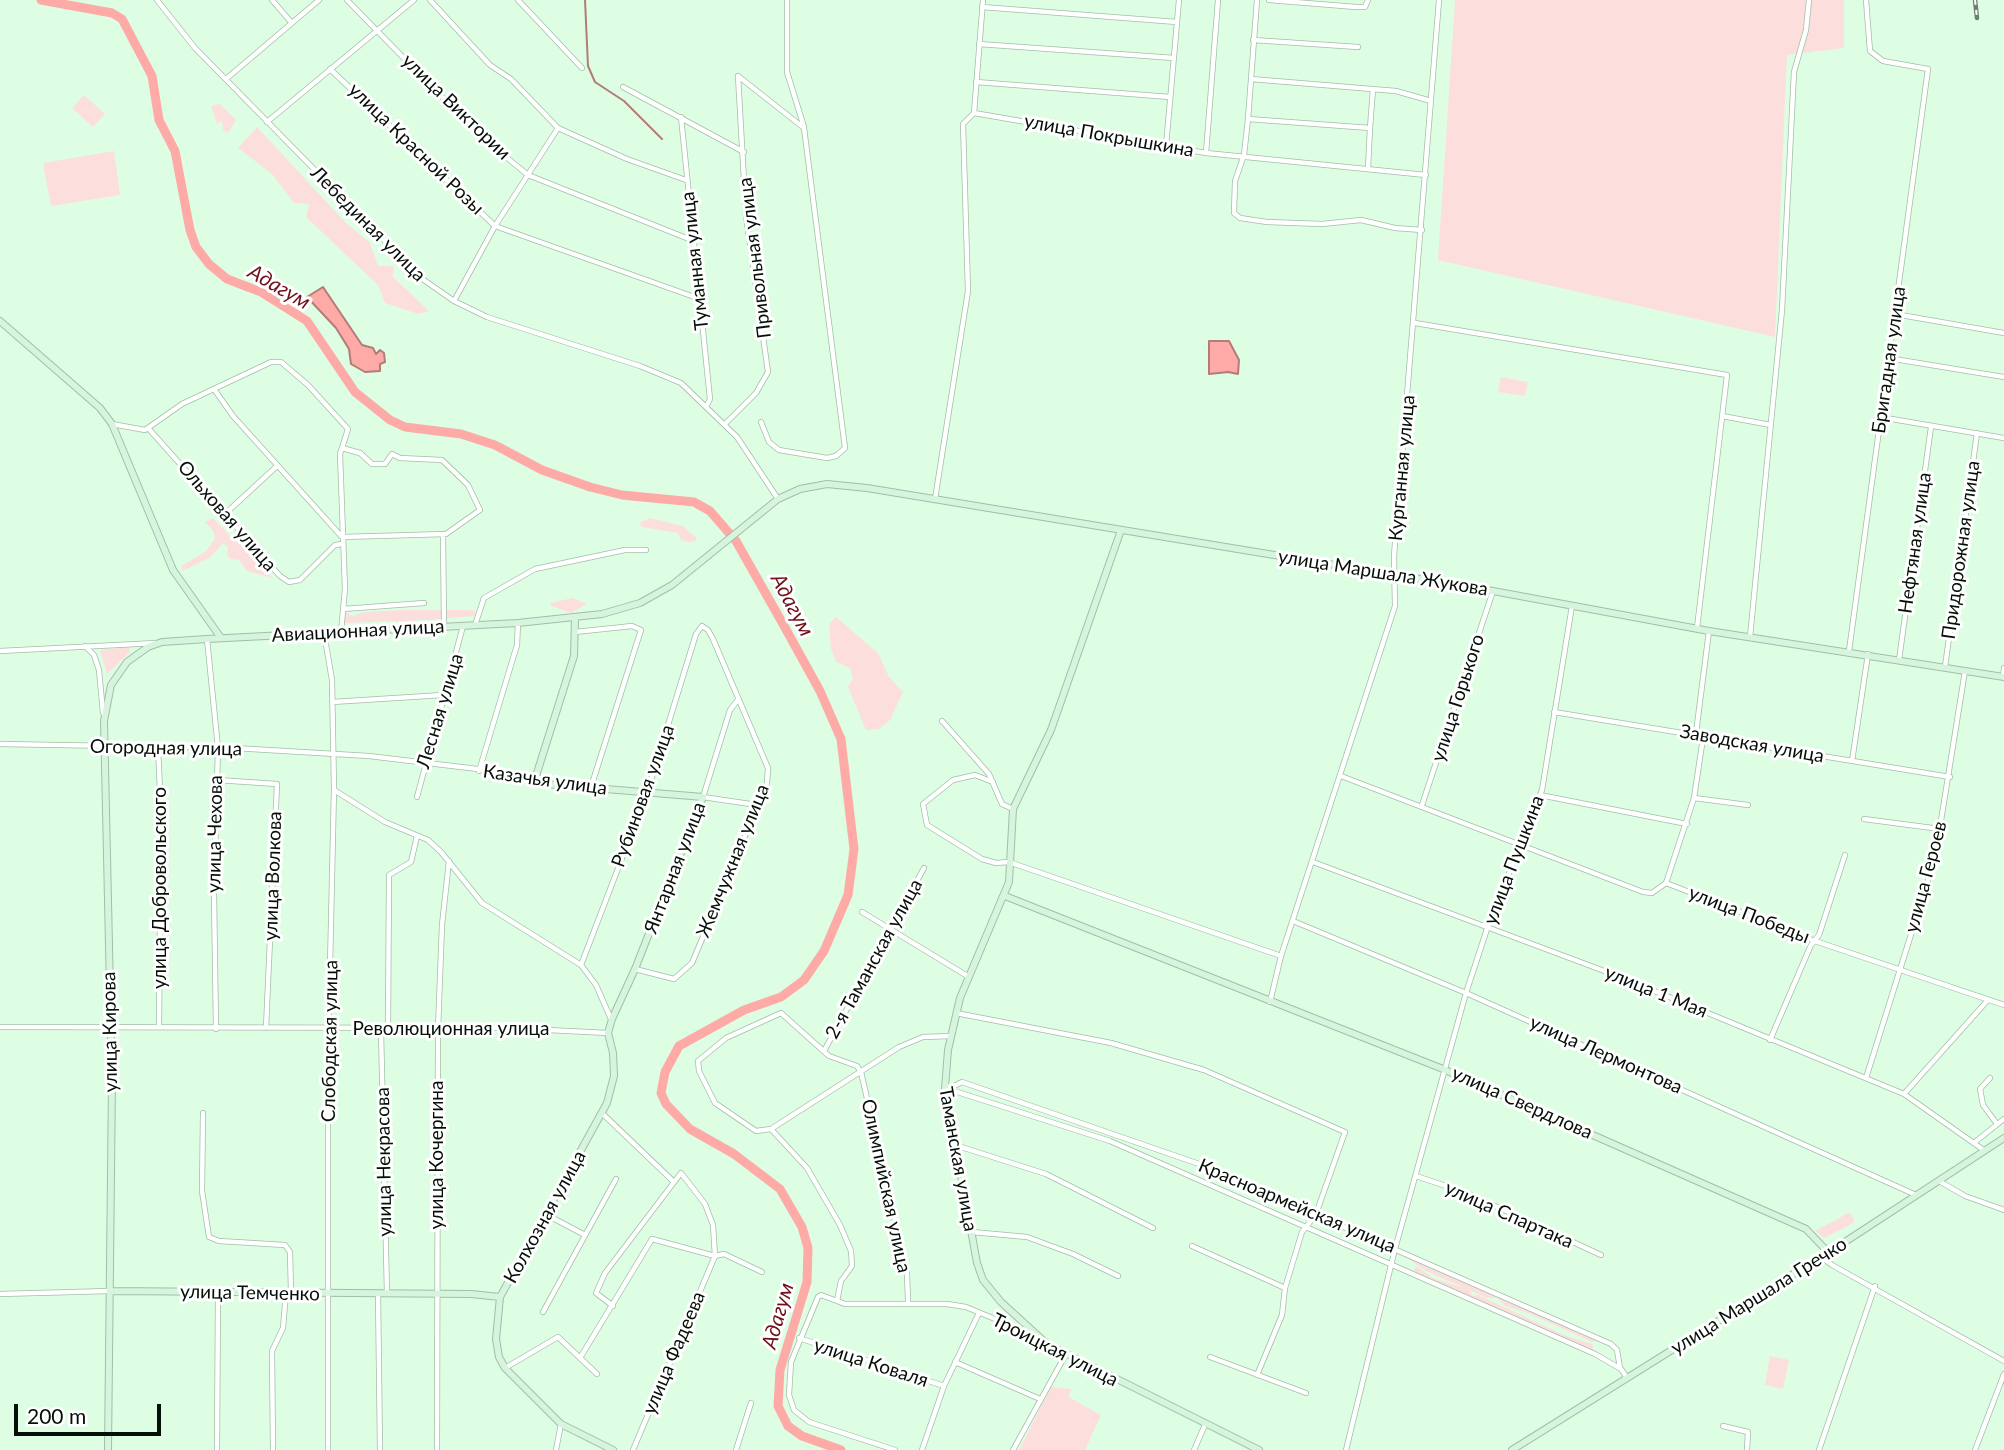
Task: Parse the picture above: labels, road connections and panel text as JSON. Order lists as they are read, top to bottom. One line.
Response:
{"streets":{"main road":["улица Маршала Жукова","Авиационная улица","Казачья улица","Янтарная улица","улица Кирова","улица Свердлова","Таманская улица","Колхозная улица","улица Темченко","улица Маршала Гречко","Троицкая улица"],"street":["улица Виктории","улица Покрышкина","улица Красной Розы","Лебединая улица","Привольная улица","Туманная улица","Бригадная улица","Курганная улица","Ольховая улица","Нефтяная улица","Придорожная улица","улица Горького","Лесная улица","Заводская улица","Огородная улица","Рубиновая улица","улица Чехова","улица Пушкина","Жемчужная улица","улица Волкова","улица Героев","улица Добровольского","улица Победы","2-я Таманская улица","улица 1 Мая","Революционная улица","Слободская улица","улица Лермонтова","улица Кочергина","улица Некрасова","Олимпийская улица","Красноармейская улица","улица Спартака","улица Фадеева","улица Коваля"]},"crossings":[["улица Виктории","Туманная улица"],["улица Покрышкина","Курганная улица"],["улица Красной Розы","Туманная улица"],["Лебединая улица","Привольная улица"],["Лебединая улица","Туманная улица"],["Лебединая улица","улица Маршала Жукова"],["Бригадная улица","улица Маршала Жукова"],["Курганная улица","улица Маршала Жукова"],["Курганная улица","улица Победы"],["Курганная улица","улица 1 Мая"],["Курганная улица","улица Лермонтова"],["Курганная улица","улица Свердлова"],["Нефтяная улица","улица Маршала Жукова"],["Придорожная улица","улица Маршала Жукова"],["улица Маршала Жукова","Авиационная улица"],["улица Маршала Жукова","улица Горького"],["улица Маршала Жукова","улица Пушкина"],["улица Маршала Жукова","улица Героев"],["улица Маршала Жукова","Таманская улица"],["Авиационная улица","Лесная улица"],["Авиационная улица","улица Чехова"],["Авиационная улица","улица Кирова"],["Авиационная улица","Слободская улица"],["улица Горького","улица Победы"],["Лесная улица","Казачья улица"],["Заводская улица","улица Пушкина"],["Заводская улица","улица Героев"],["Огородная улица","Казачья улица"],["Огородная улица","улица Чехова"],["Огородная улица","улица Добровольского"],["Огородная улица","улица Кирова"],["Огородная улица","Слободская улица"],["Казачья улица","Рубиновая улица"],["Казачья улица","Жемчужная улица"],["Казачья улица","Янтарная улица"],["Казачья улица","Слободская улица"],["Рубиновая улица","Жемчужная улица"],["улица Чехова","улица Волкова"],["улица Чехова","Революционная улица"],["улица Пушкина","улица Победы"],["улица Пушкина","улица 1 Мая"],["улица Пушкина","улица Лермонтова"],["улица Пушкина","улица Свердлова"],["улица Пушкина","Красноармейская улица"],["улица Пушкина","улица Спартака"],["Жемчужная улица","Янтарная улица"],["Янтарная улица","Революционная улица"],["Янтарная улица","Колхозная улица"],["улица Волкова","Революционная улица"],["улица Героев","улица Победы"],["улица Героев","улица 1 Мая"],["улица Добровольского","Революционная улица"],["улица 1 Мая","улица Маршала Гречко"],["Революционная улица","улица Кирова"],["Революционная улица","Слободская улица"],["Революционная улица","улица Кочергина"],["Революционная улица","улица Некрасова"],["Революционная улица","Колхозная улица"],["улица Кирова","улица Темченко"],["Слободская улица","улица Темченко"],["улица Лермонтова","улица Маршала Гречко"],["улица Свердлова","Таманская улица"],["улица Свердлова","улица Маршала Гречко"],["улица Кочергина","улица Темченко"],["Таманская улица","Красноармейская улица"],["Таманская улица","Троицкая улица"],["улица Некрасова","улица Темченко"],["Олимпийская улица","Троицкая улица"],["Красноармейская улица","улица Маршала Гречко"],["Колхозная улица","улица Темченко"],["Троицкая улица","улица Коваля"]],"water":["Адагум"],"scale_bar":"200 m"}
